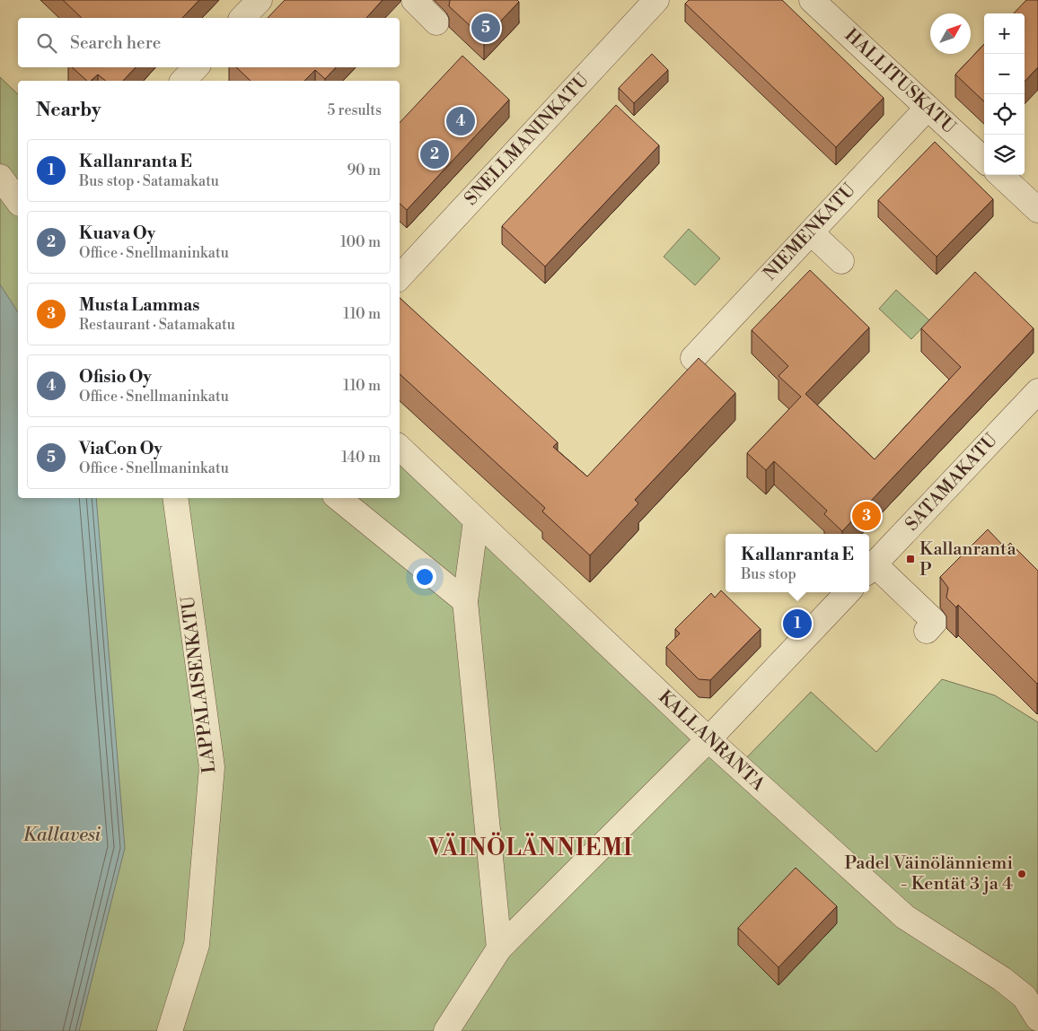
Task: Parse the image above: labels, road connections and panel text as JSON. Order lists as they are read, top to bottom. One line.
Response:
{"streets":{"street":["HALLITUSKATU","SNELLMANINKATU","NIEMENKATU","SATAMAKATU","LAPPALAISENKATU","KALLANRANTA"]},"crossings":[["HALLITUSKATU","NIEMENKATU"]],"districts":["VÄINÖLÄNNIEMI"],"water":["Kallavesi"],"places":{"transit":["Kallanranta P"],"other":["Padel Väinölänniemi - Kentät 3 ja 4"]},"north":"top right","page":{"pins":["5","4","2","3","1"],"map_buttons":["+","−"],"search":"Search here","heading":["Nearby","5 results"],"list":[{"mark":"1","name":"Kallanranta E","note":"Bus stop · Satamakatu","value":"90 m"},{"mark":"2","name":"Kuava Oy","note":"Office · Snellmaninkatu","value":"100 m"},{"mark":"3","name":"Musta Lammas","note":"Restaurant · Satamakatu","value":"110 m"},{"mark":"4","name":"Ofisio Oy","note":"Office · Snellmaninkatu","value":"110 m"},{"mark":"5","name":"ViaCon Oy","note":"Office · Snellmaninkatu","value":"140 m"}],"popup":["Kallanranta E","Bus stop"]}}
